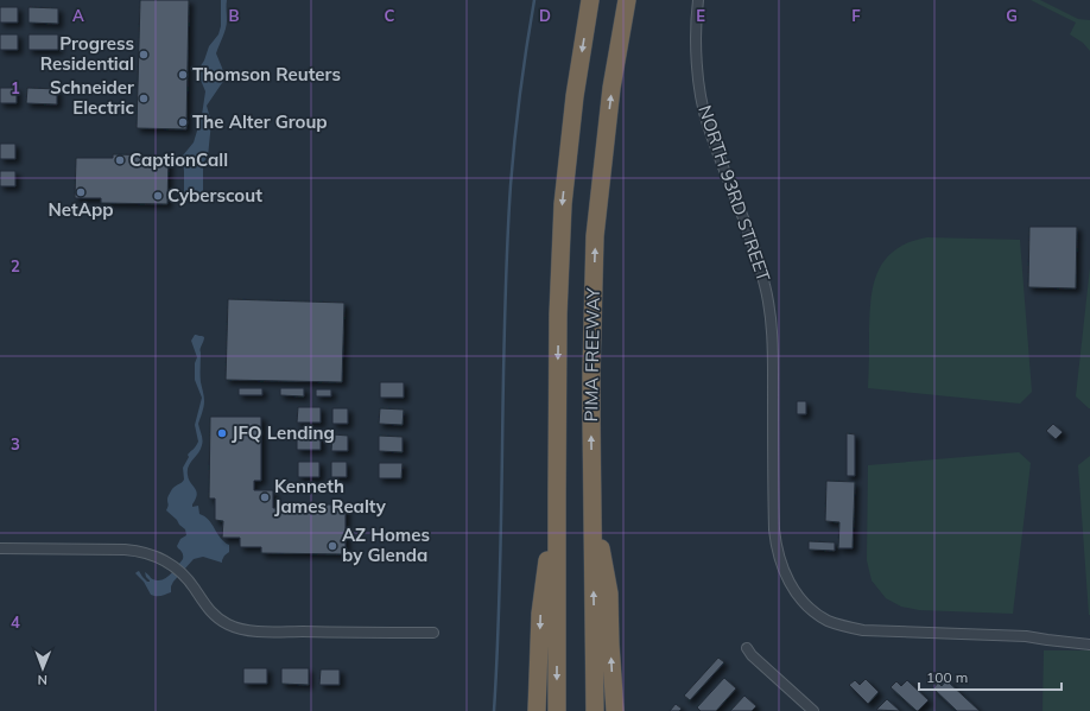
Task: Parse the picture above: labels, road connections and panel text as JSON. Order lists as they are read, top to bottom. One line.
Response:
{"streets":{"highway":["PIMA FREEWAY"],"street":["NORTH 93RD STREET"]},"places":["Progress Residential","Thomson Reuters","Schneider Electric","The Alter Group","CaptionCall","NetApp","Cyberscout","JFQ Lending","Kenneth James Realty","AZ Homes by Glenda"],"scale_bar":"100 m","north":"bottom","grid":{"columns":["A","B","C","D","E","F","G"],"rows":["1","2","3","4"]}}
